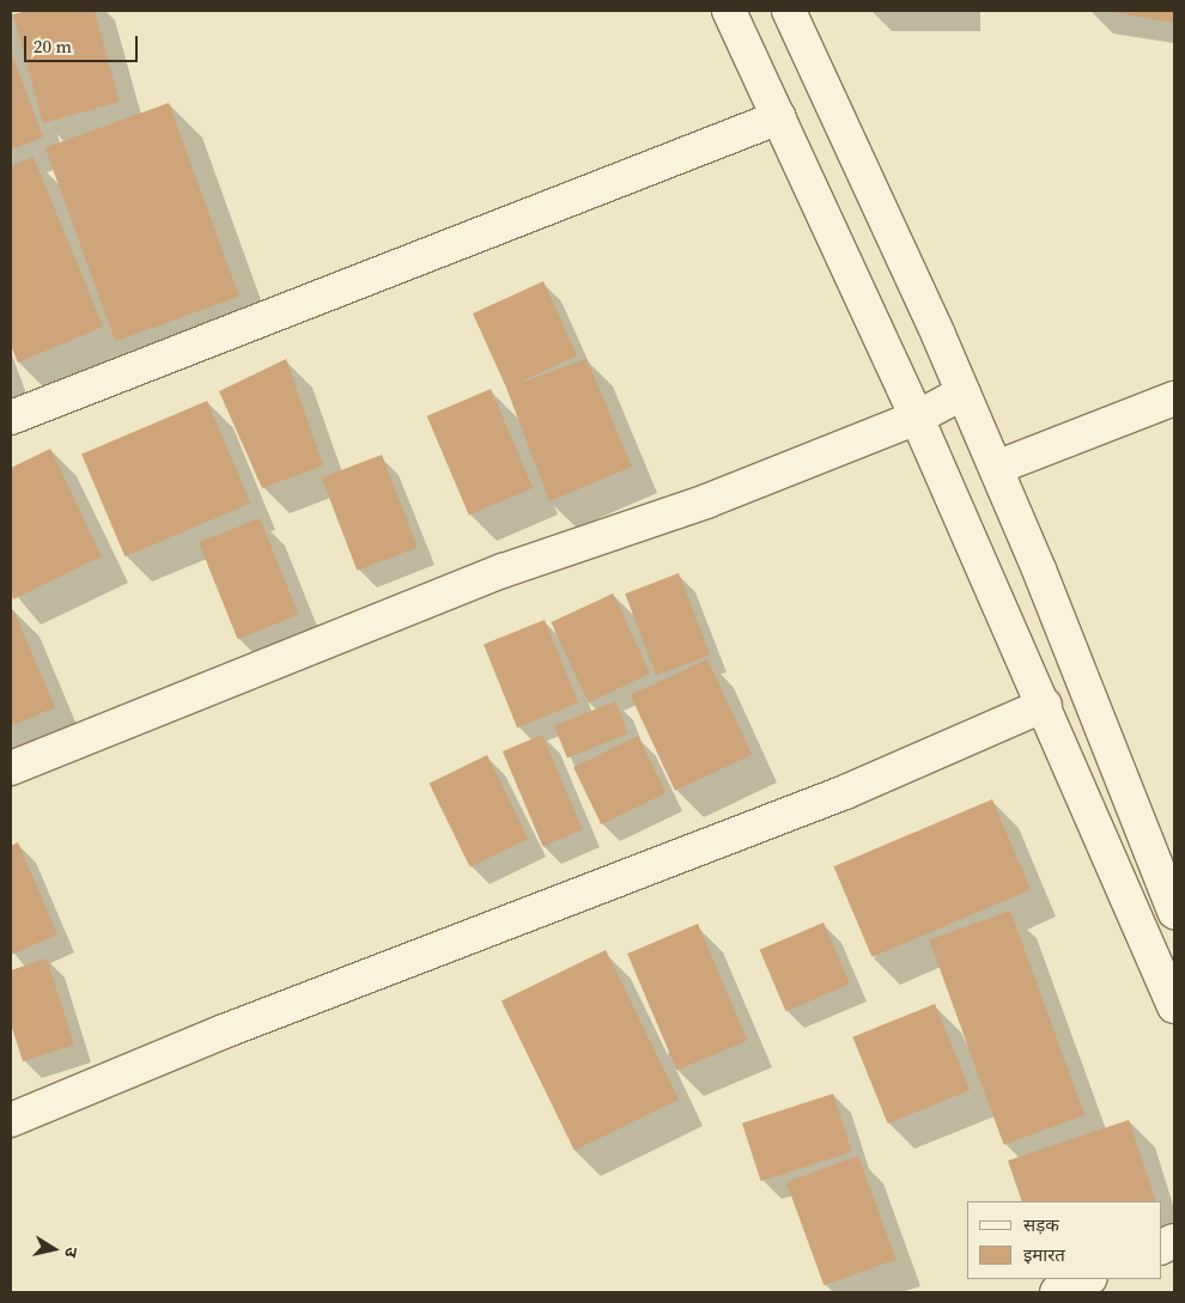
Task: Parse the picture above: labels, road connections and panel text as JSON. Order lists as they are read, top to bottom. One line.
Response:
{"legend":["सड़क","इमारत"],"scale_bar":"20 m","north":"right"}
